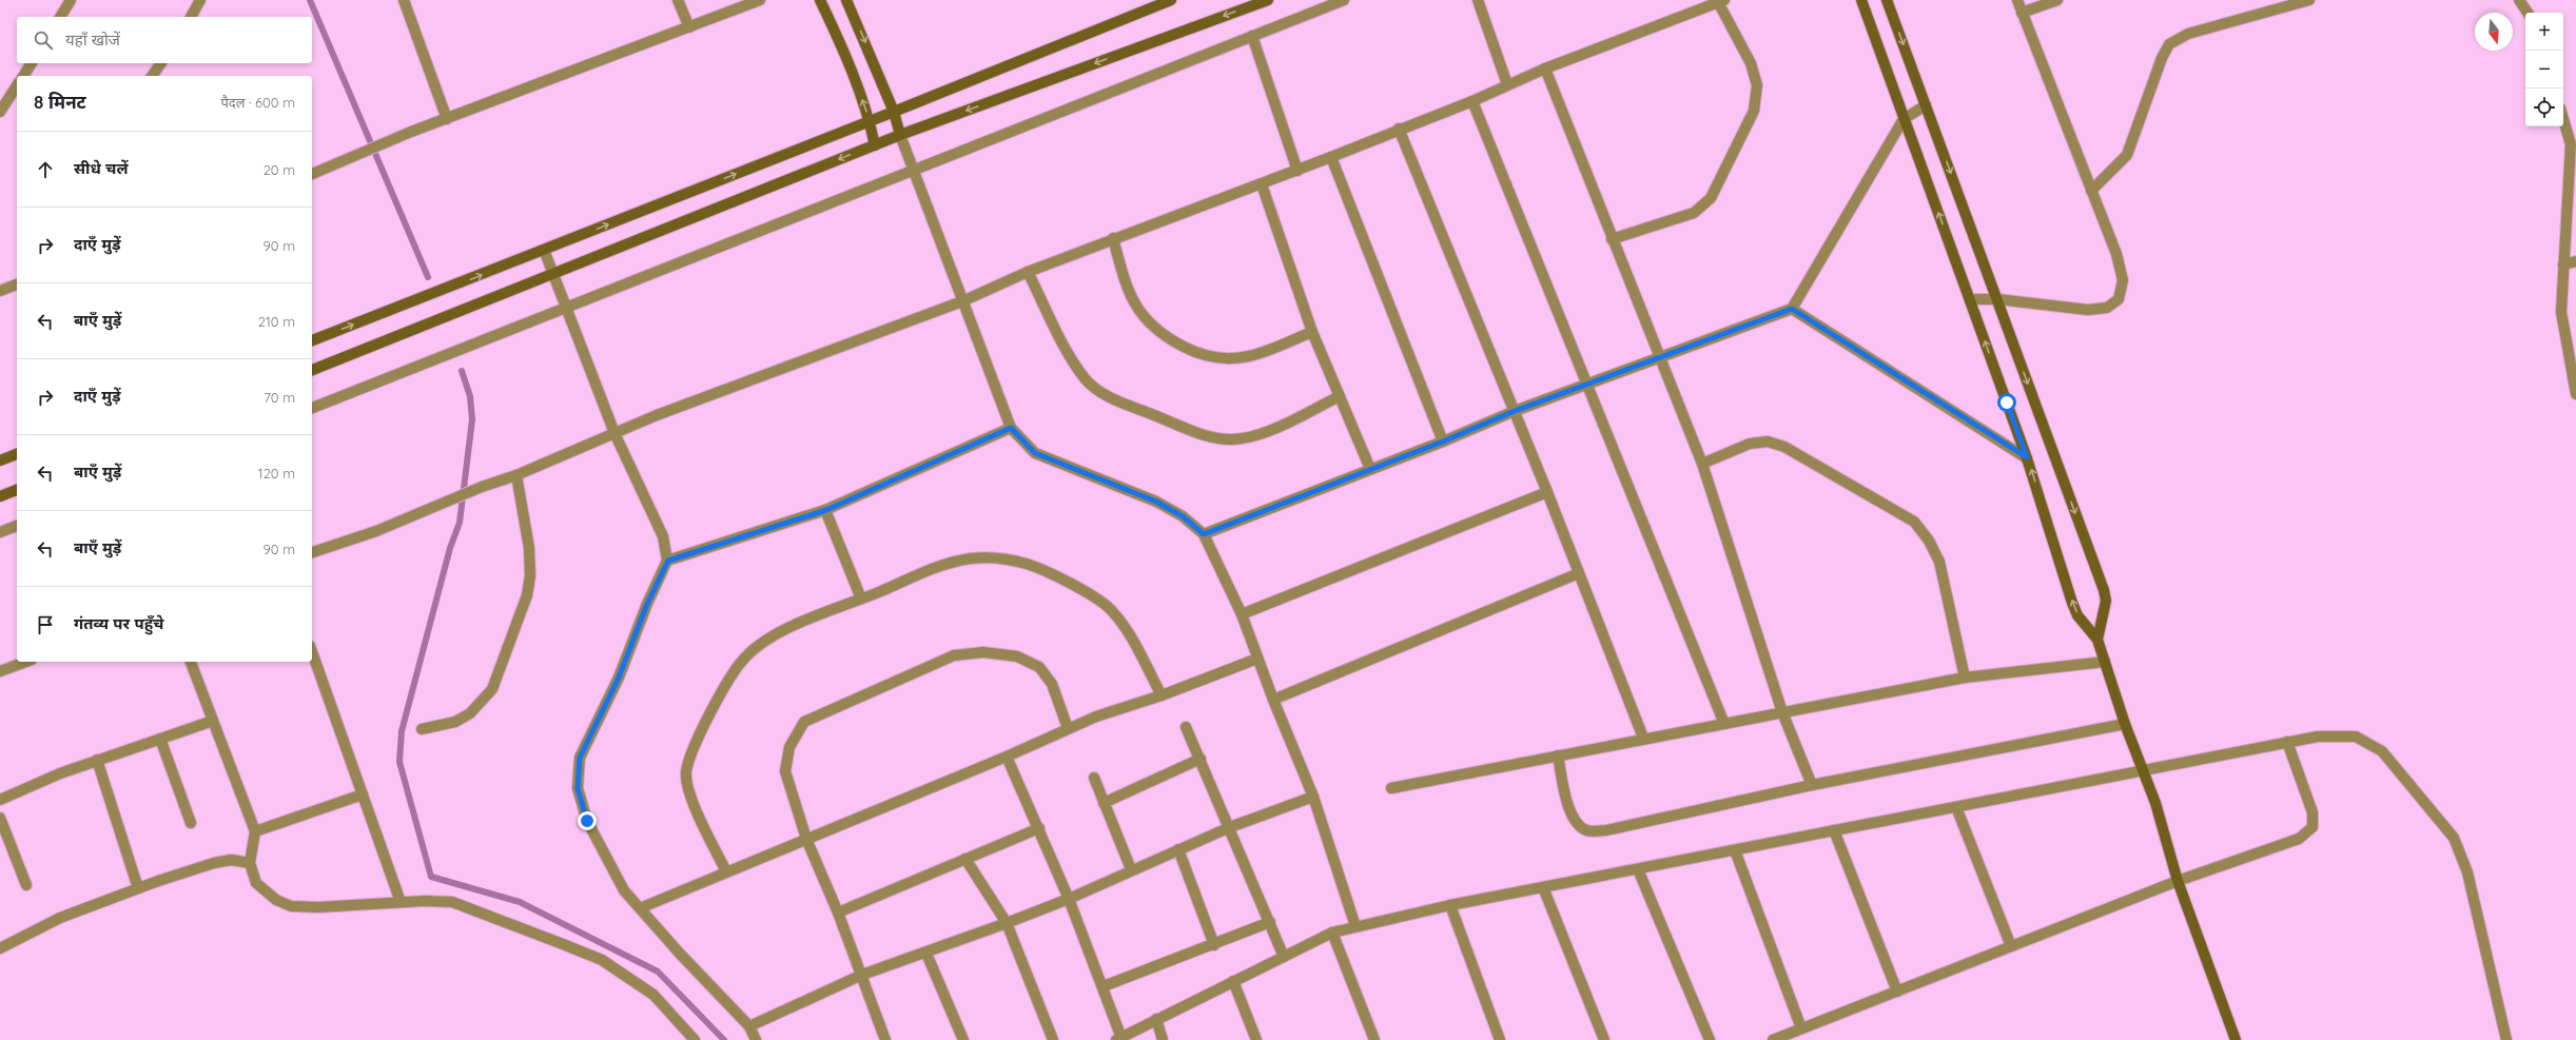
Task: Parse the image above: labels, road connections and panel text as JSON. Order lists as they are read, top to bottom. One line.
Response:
{"north":"bottom","page":{"map_buttons":["+","−"],"search":"यहाँ खोजें","heading":["8 मिनट","पैदल · 600 m"],"list":[["सीधे चलें","20 m"],["दाएँ मुड़ें","90 m"],["बाएँ मुड़ें","210 m"],["दाएँ मुड़ें","70 m"],["बाएँ मुड़ें","120 m"],["बाएँ मुड़ें","90 m"],"गंतव्य पर पहुँचे"]}}
